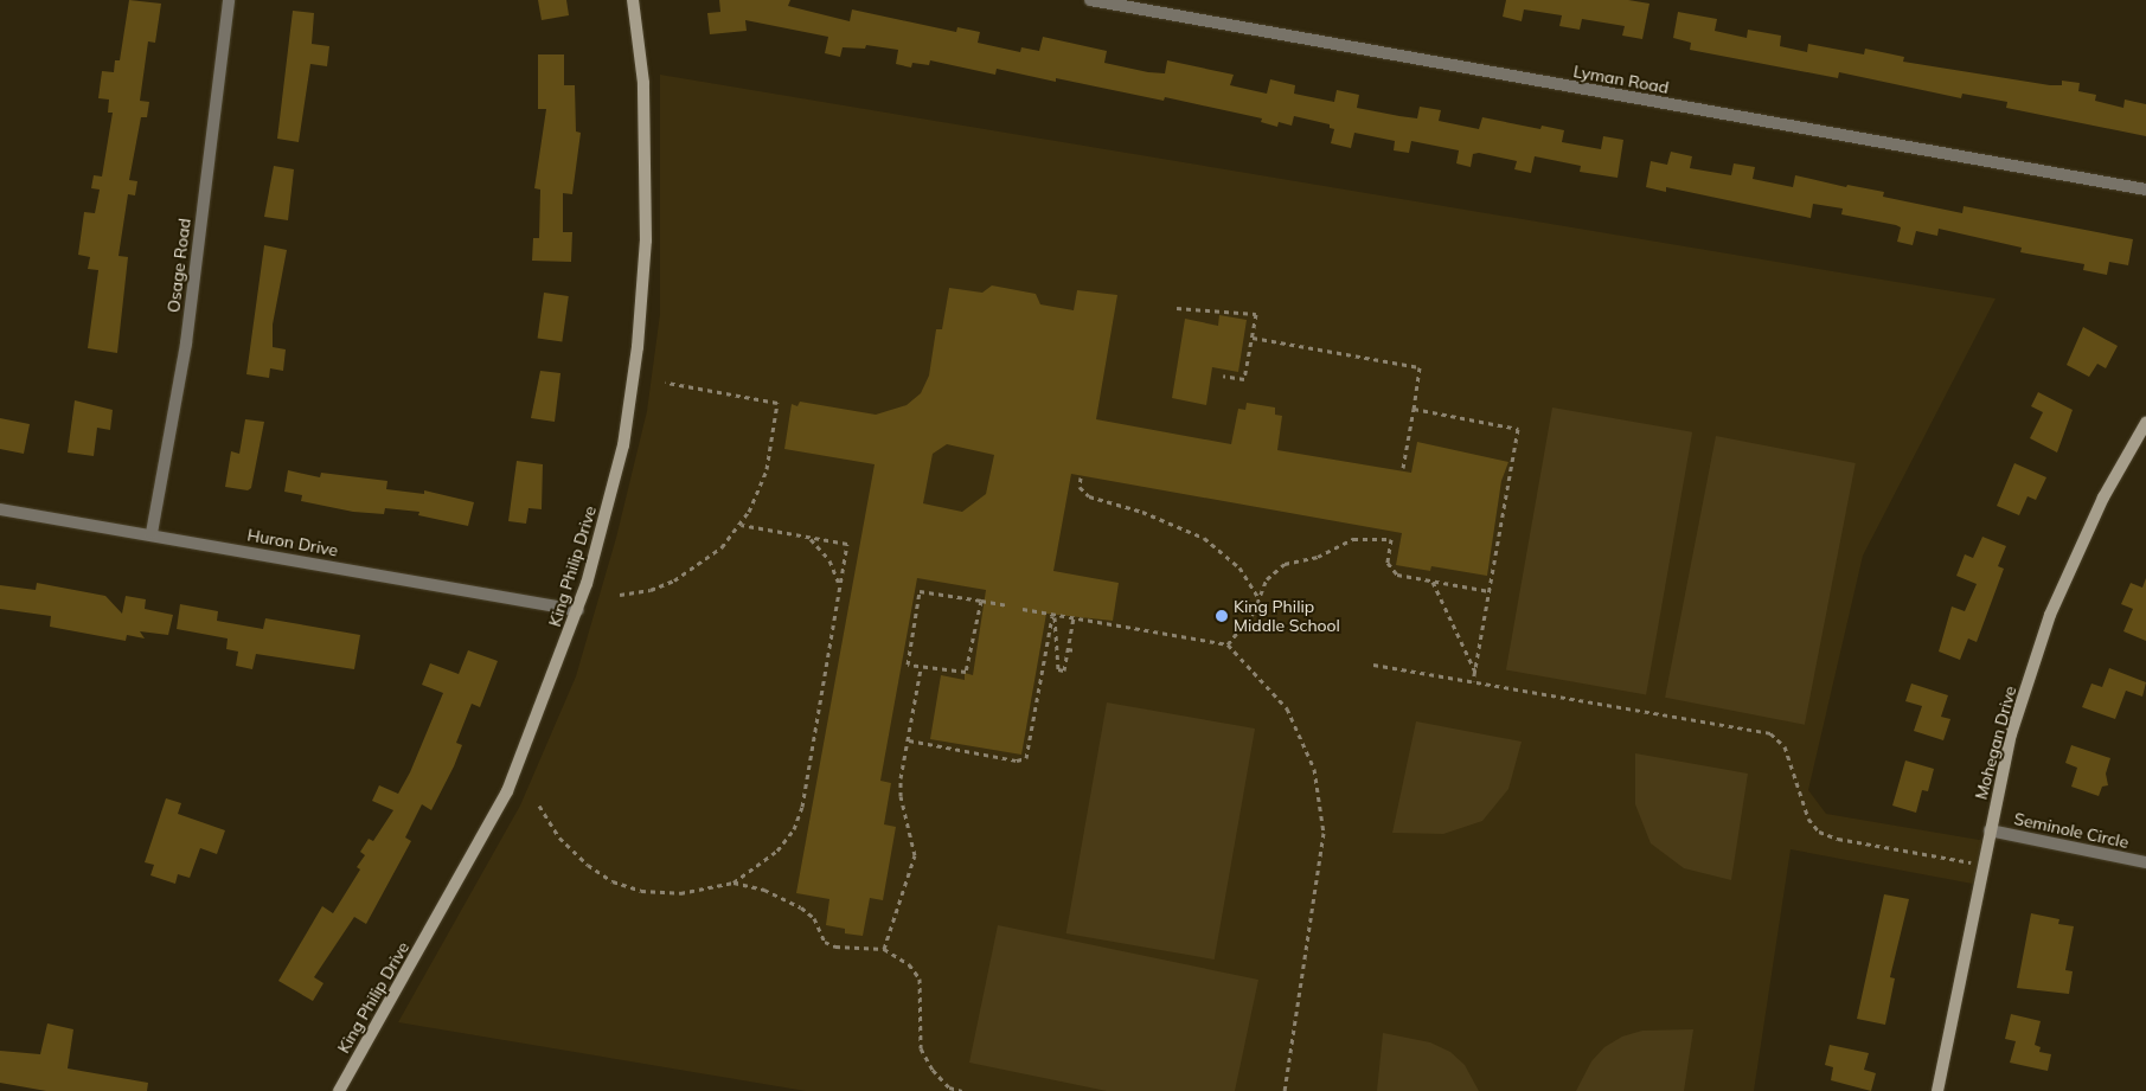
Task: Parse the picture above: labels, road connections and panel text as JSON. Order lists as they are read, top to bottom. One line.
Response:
{"streets":{"street":["Lyman Road","Osage Road","Huron Drive","King Philip Drive","Mohegan Drive","Seminole Circle"]},"crossings":[["Osage Road","Huron Drive"],["Huron Drive","King Philip Drive"],["Mohegan Drive","Seminole Circle"]],"places":["King Philip Middle School"]}
